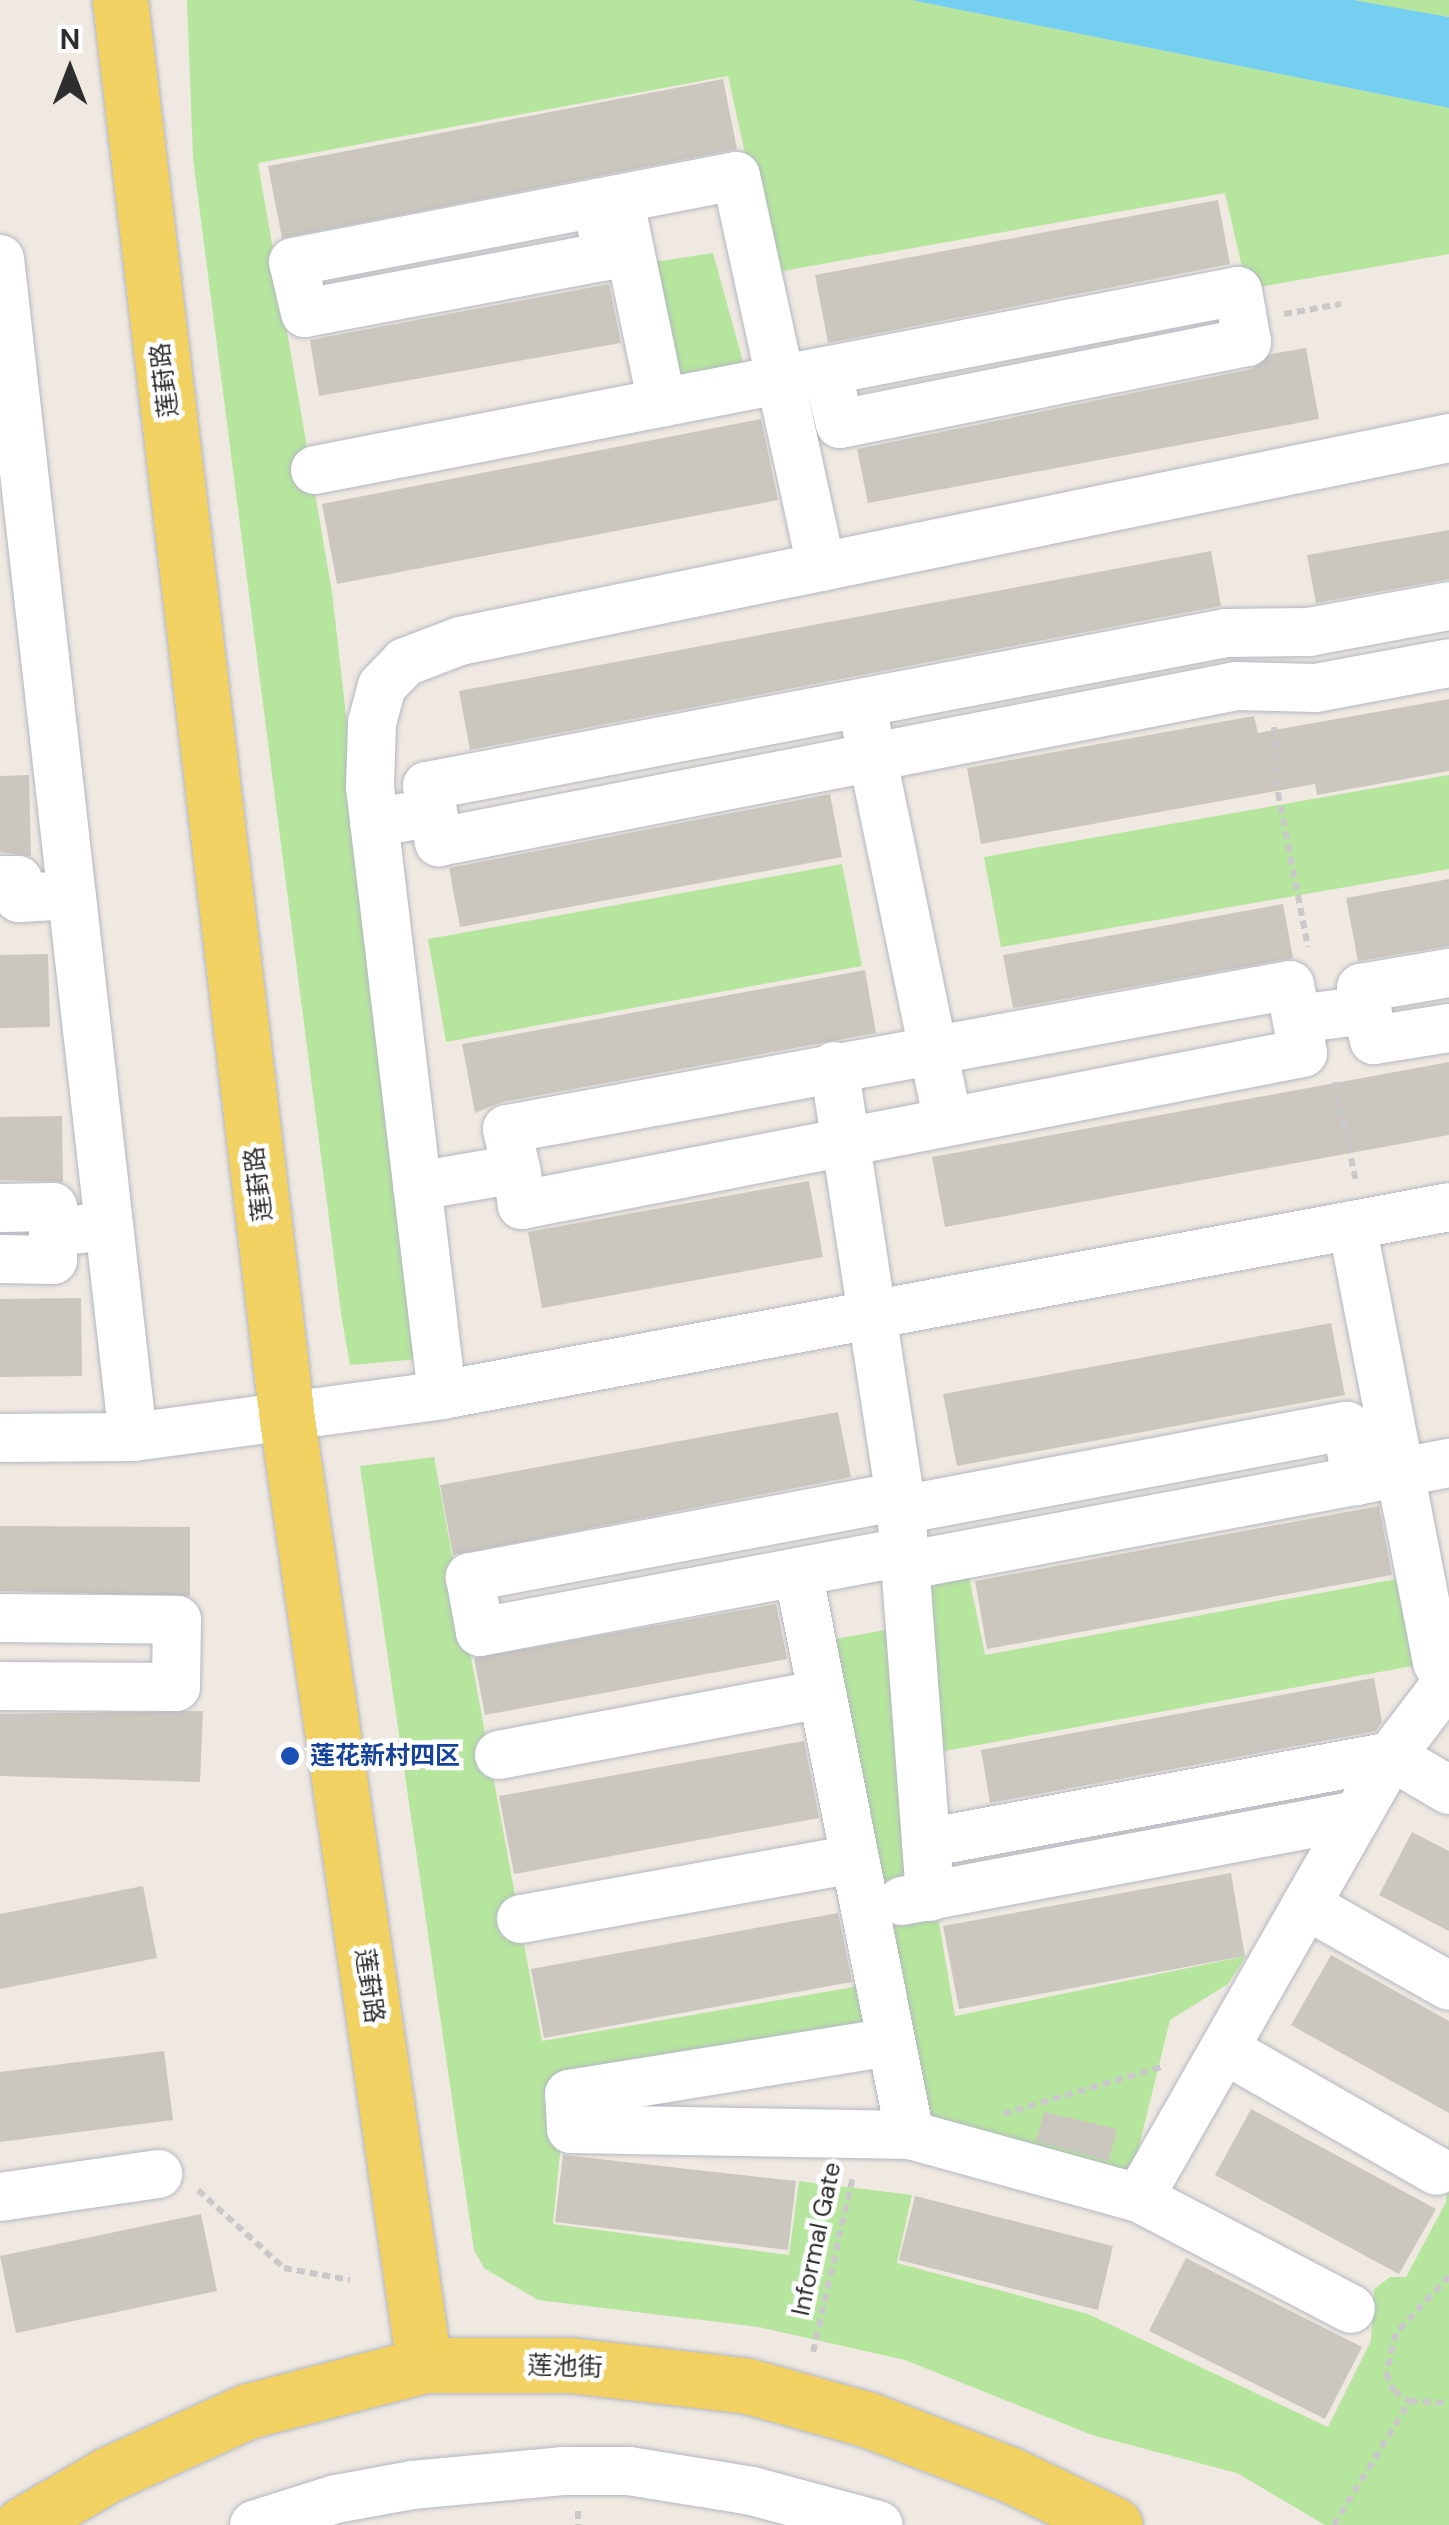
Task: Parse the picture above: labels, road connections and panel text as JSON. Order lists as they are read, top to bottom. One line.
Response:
{"streets":{"main road":["莲葑路","莲池街"],"path":["Informal Gate"]},"crossings":[["莲葑路","莲池街"]],"places":["莲花新村四区"],"north":"top"}
